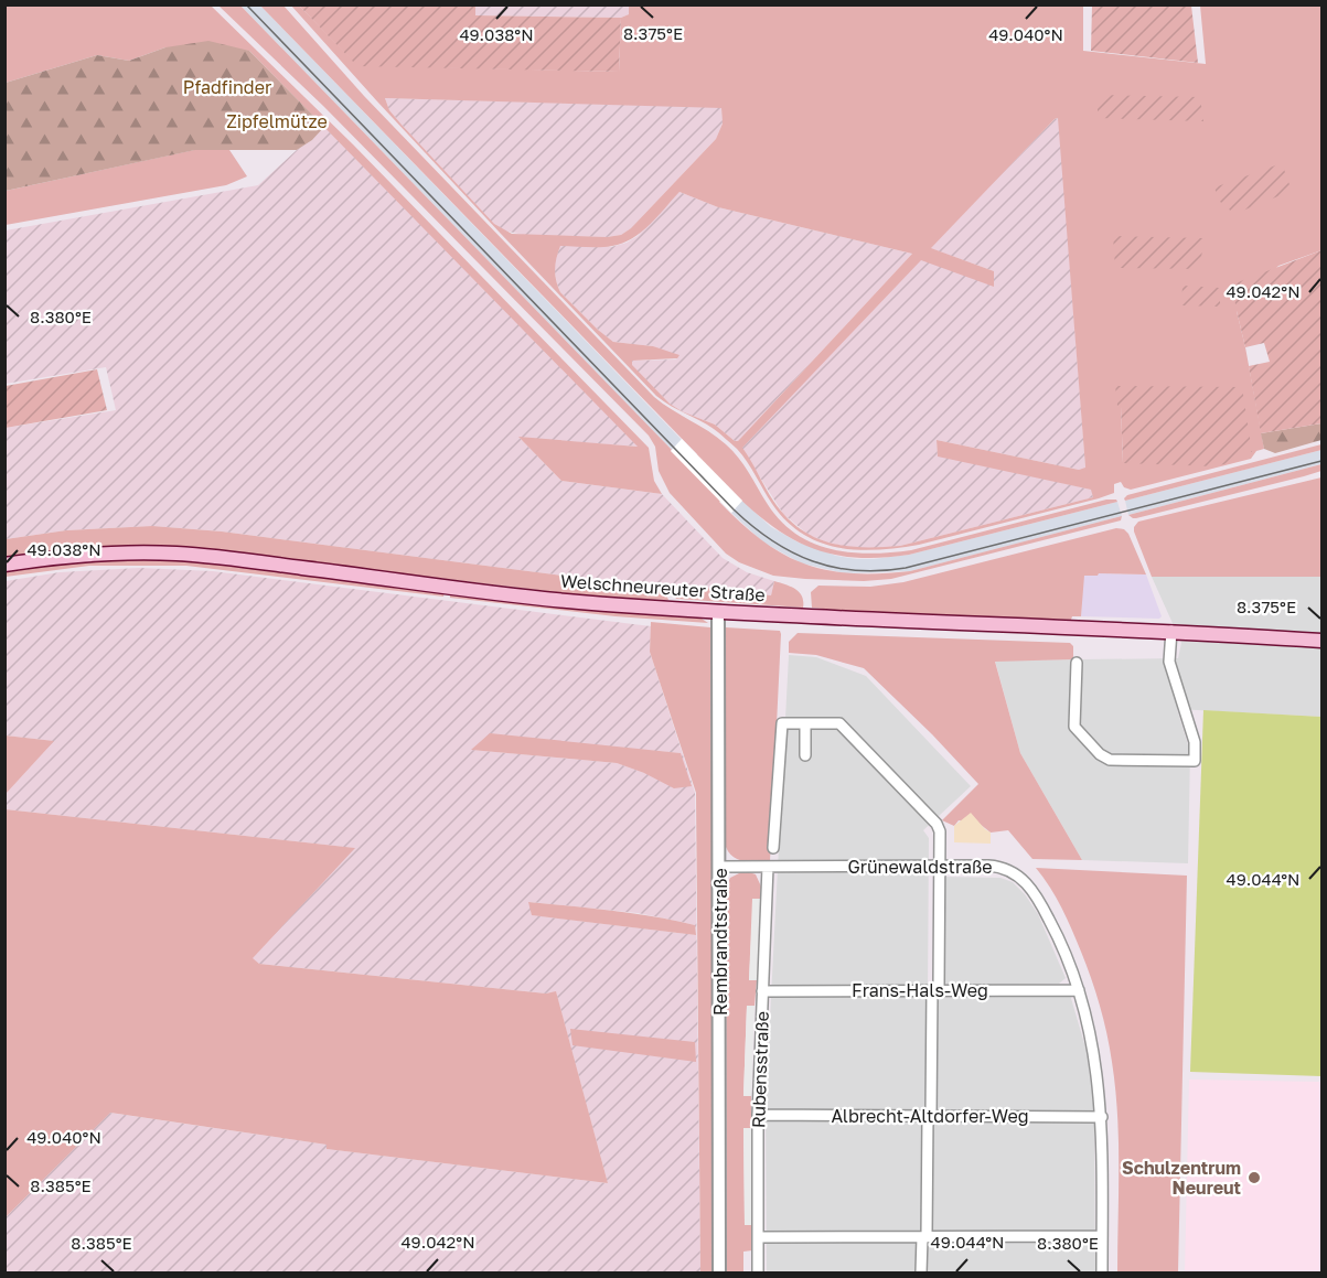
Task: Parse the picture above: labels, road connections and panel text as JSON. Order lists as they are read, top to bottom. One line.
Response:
{"streets":{"main road":["Welschneureuter Straße"],"street":["Grünewaldstraße","Rembrandtstraße","Frans-Hals-Weg","Rubensstraße","Albrecht-Altdorfer-Weg"]},"crossings":[["Welschneureuter Straße","Rembrandtstraße"],["Grünewaldstraße","Rembrandtstraße"],["Grünewaldstraße","Frans-Hals-Weg"],["Grünewaldstraße","Rubensstraße"],["Grünewaldstraße","Albrecht-Altdorfer-Weg"],["Frans-Hals-Weg","Rubensstraße"],["Rubensstraße","Albrecht-Altdorfer-Weg"]],"parks":["Pfadfinder","Zipfelmütze"],"places":["Schulzentrum Neureut"],"coordinates":["8.375°E","49.038°N","49.040°N","49.042°N","8.380°E","49.044°N","8.385°E"]}
